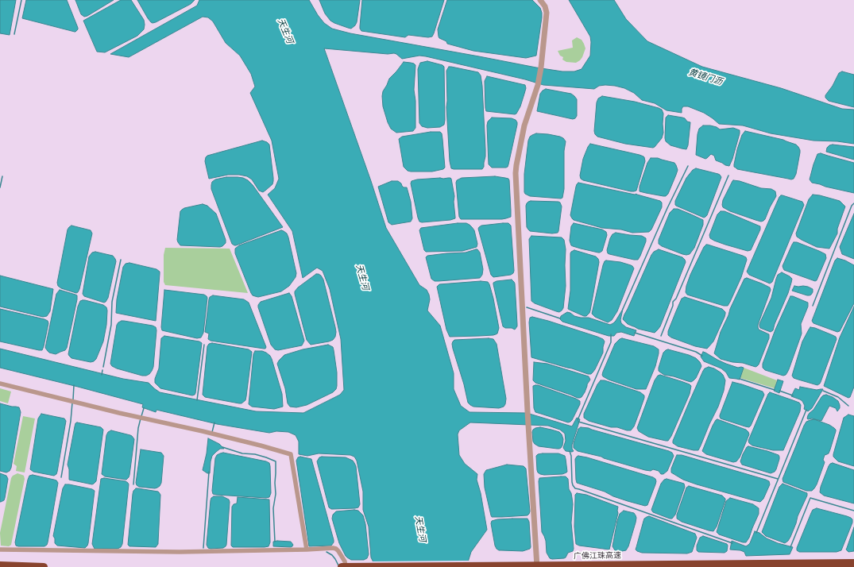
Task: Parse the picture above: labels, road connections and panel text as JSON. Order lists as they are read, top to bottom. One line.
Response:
{"streets":{"highway":["广佛江珠高速"]},"water":["天生河","黄镜门沥"]}
